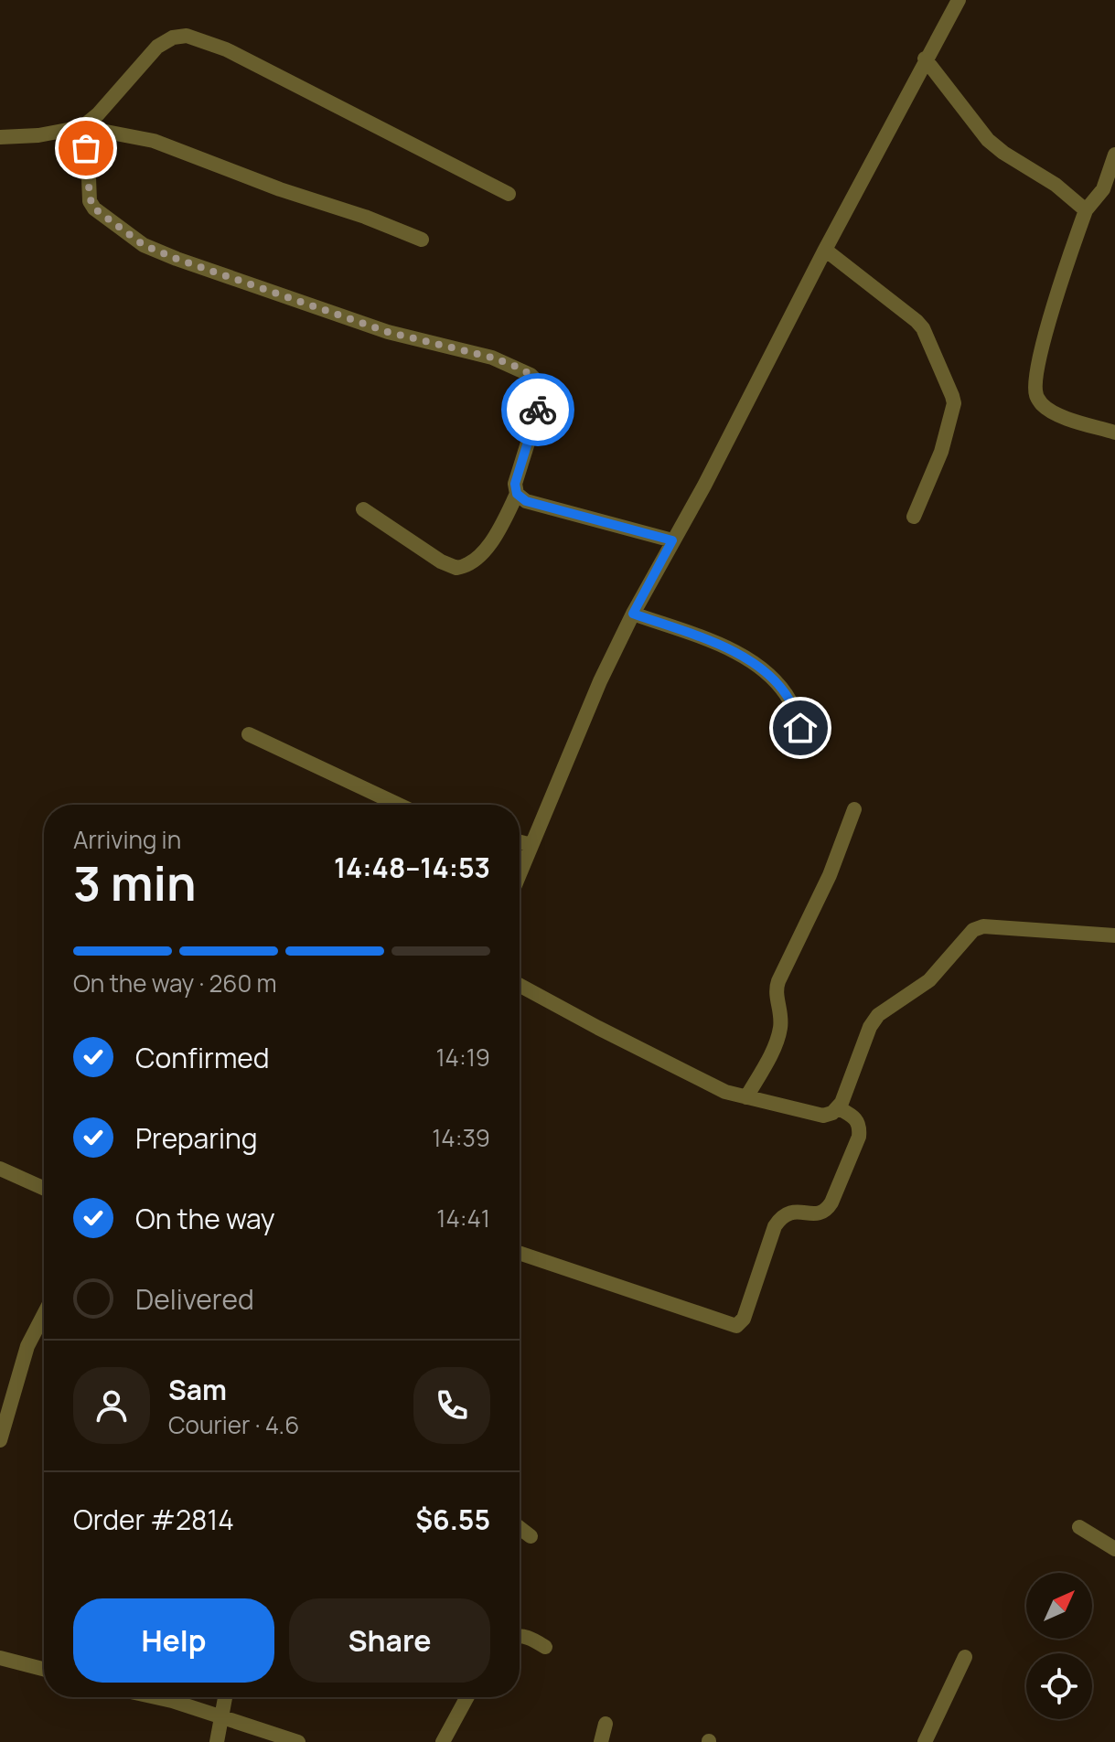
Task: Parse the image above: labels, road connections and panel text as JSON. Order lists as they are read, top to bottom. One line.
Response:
{"north":"top right","page":{"heading":["3 min","Arriving in","14:48–14:53"],"panel":["Sam","Courier · 4.6","Order #2814","$6.55"],"bar":"On the way · 260 m","list":[["Confirmed","14:19"],["Preparing","14:39"],["On the way","14:41"],"Delivered"],"buttons":["Help","Share"]}}
